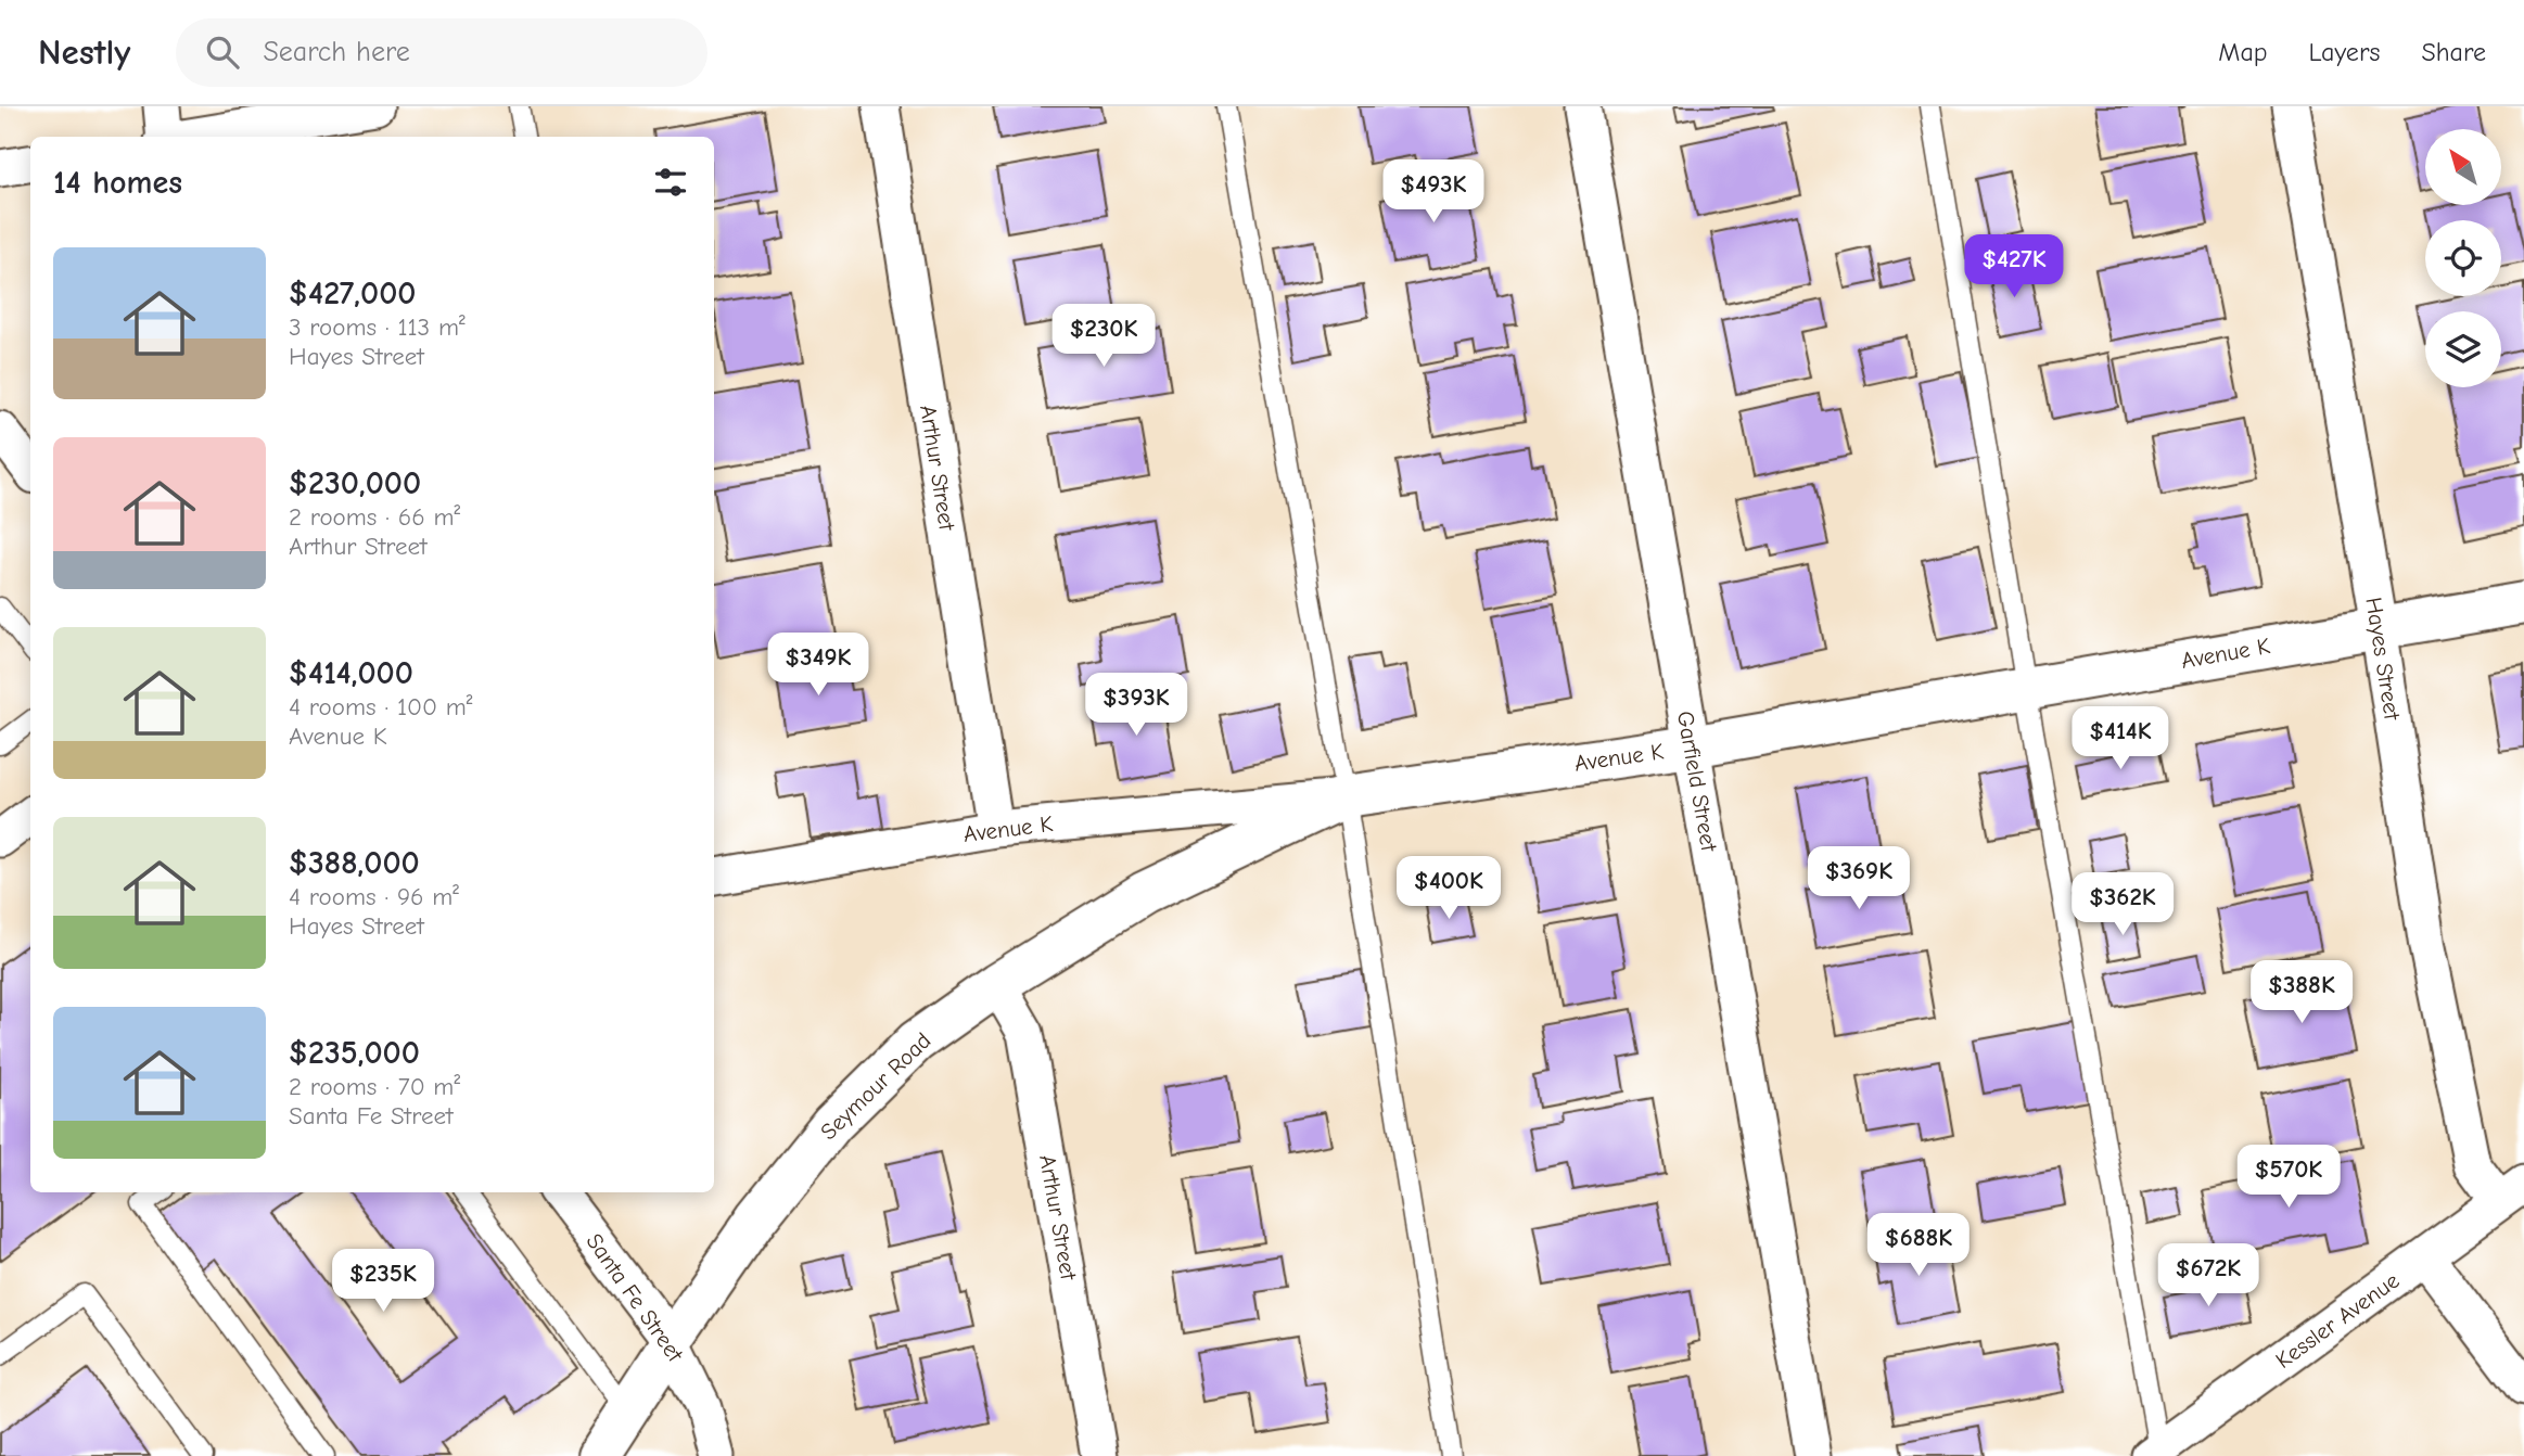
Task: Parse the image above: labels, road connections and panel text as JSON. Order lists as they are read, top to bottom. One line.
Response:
{"streets":{"street":["Arthur Street","Avenue K","Hayes Street","Garfield Street","Seymour Road","Santa Fe Street","Kessler Avenue"]},"crossings":[["Arthur Street","Avenue K"],["Arthur Street","Seymour Road"],["Avenue K","Hayes Street"],["Avenue K","Garfield Street"],["Avenue K","Seymour Road"],["Hayes Street","Kessler Avenue"],["Seymour Road","Santa Fe Street"]],"north":"top left","page":{"header":"Nestly","search":"Search here","nav":["Map","Layers","Share"],"heading":"14 homes","price":["$493K","$427K","$230K","$349K","$393K","$414K","$369K","$400K","$362K","$388K","$570K","$688K","$672K","$235K"],"list":[{"name":"$427,000","note":"3 rooms · 113 m² · Hayes Street"},{"name":"$230,000","note":"2 rooms · 66 m² · Arthur Street"},{"name":"$414,000","note":"4 rooms · 100 m² · Avenue K"},{"name":"$388,000","note":"4 rooms · 96 m² · Hayes Street"},{"name":"$235,000","note":"2 rooms · 70 m² · Santa Fe Street"}]}}
